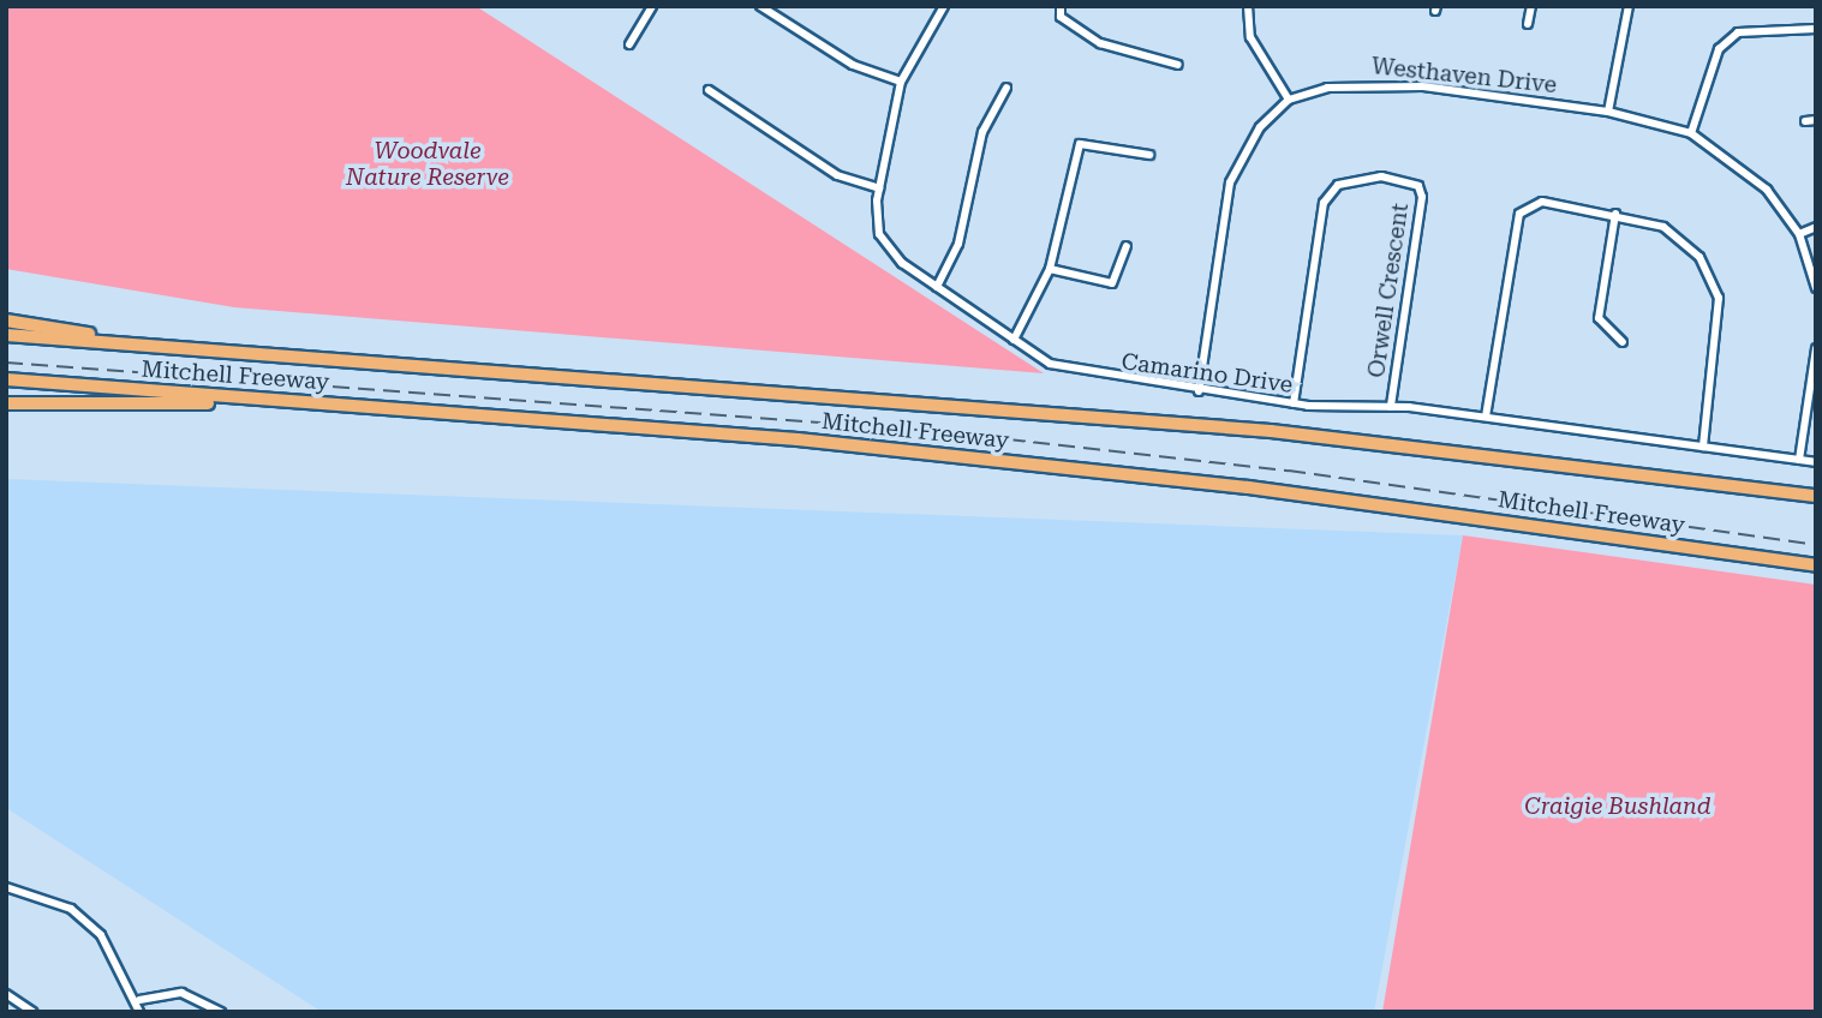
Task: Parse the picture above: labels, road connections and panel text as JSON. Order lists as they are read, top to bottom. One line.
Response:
{"streets":{"highway":["Mitchell Freeway"],"street":["Westhaven Drive","Orwell Crescent","Camarino Drive"]},"crossings":[["Orwell Crescent","Camarino Drive"]],"parks":["Woodvale Nature Reserve","Craigie Bushland"]}
